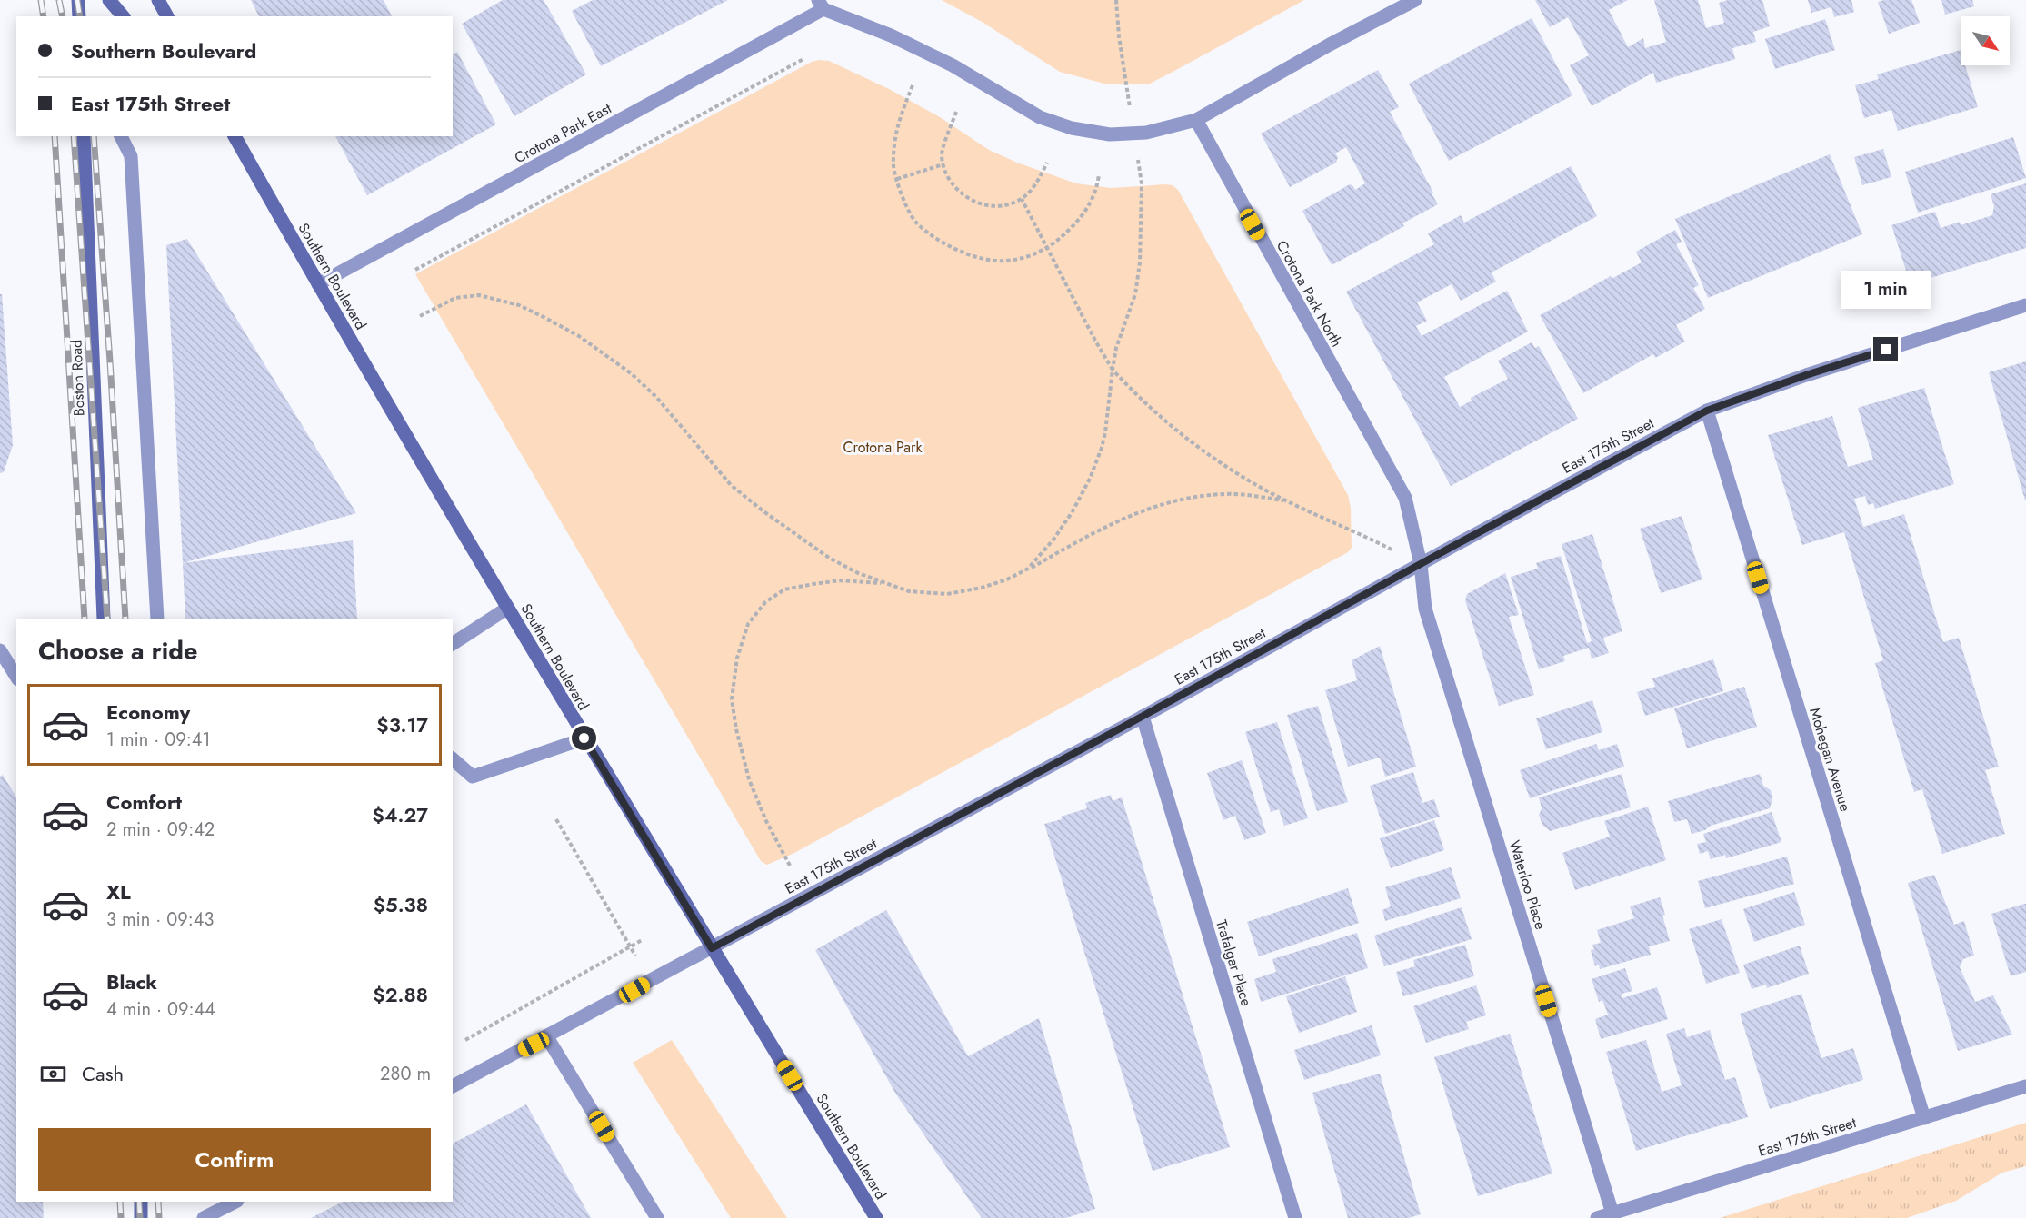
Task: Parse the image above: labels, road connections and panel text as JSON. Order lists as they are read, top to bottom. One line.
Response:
{"streets":{"main road":["Southern Boulevard","Boston Road"],"street":["Crotona Park East","Crotona Park North","East 175th Street","Mohegan Avenue","Waterloo Place","Trafalgar Place","East 176th Street"]},"crossings":[["Crotona Park East","Southern Boulevard"],["Crotona Park East","Crotona Park North"],["Southern Boulevard","East 175th Street"],["Crotona Park North","East 175th Street"],["Crotona Park North","Waterloo Place"],["East 175th Street","Mohegan Avenue"],["East 175th Street","Waterloo Place"],["East 175th Street","Trafalgar Place"],["Mohegan Avenue","East 176th Street"],["Waterloo Place","East 176th Street"]],"parks":["Crotona Park"],"north":"bottom right","page":{"banner":["Southern Boulevard","East 175th Street"],"bubble":"1 min","heading":"Choose a ride","list":[{"name":"Economy","note":"1 min · 09:41","value":"$3.17"},{"name":"Comfort","note":"2 min · 09:42","value":"$4.27"},{"name":"XL","note":"3 min · 09:43","value":"$5.38"},{"name":"Black","note":"4 min · 09:44","value":"$2.88"}],"pay":["Cash","280 m"],"buttons":"Confirm"}}
